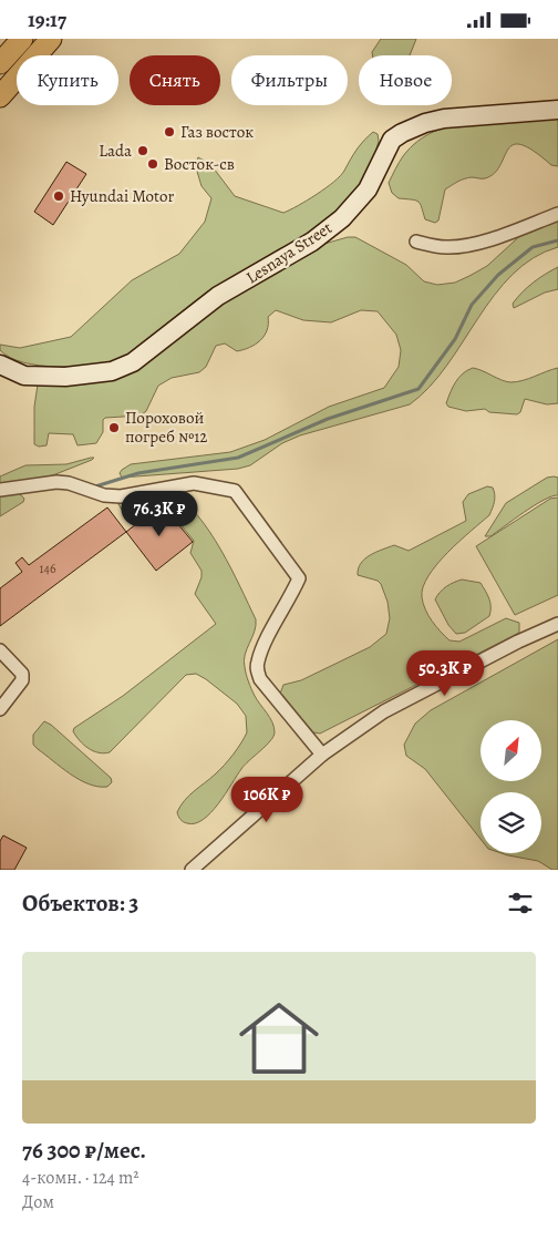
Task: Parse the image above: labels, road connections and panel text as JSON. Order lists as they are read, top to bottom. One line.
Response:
{"streets":{"main road":["Lesnaya Street"]},"places":["Газ восток","Lada","Восток-св","Hyundai Motor","Пороховой погреб №12"],"house_numbers":["146"],"north":"top right","page":{"status":"19:17","chip":["Купить","Снять","Фильтры","Новое"],"price":["76.3K ₽","50.3K ₽","106K ₽"],"heading":"Объектов: 3","list":[{"name":"76 300 ₽/мес.","note":"4-комн. · 124 m² · Дом"}]}}
